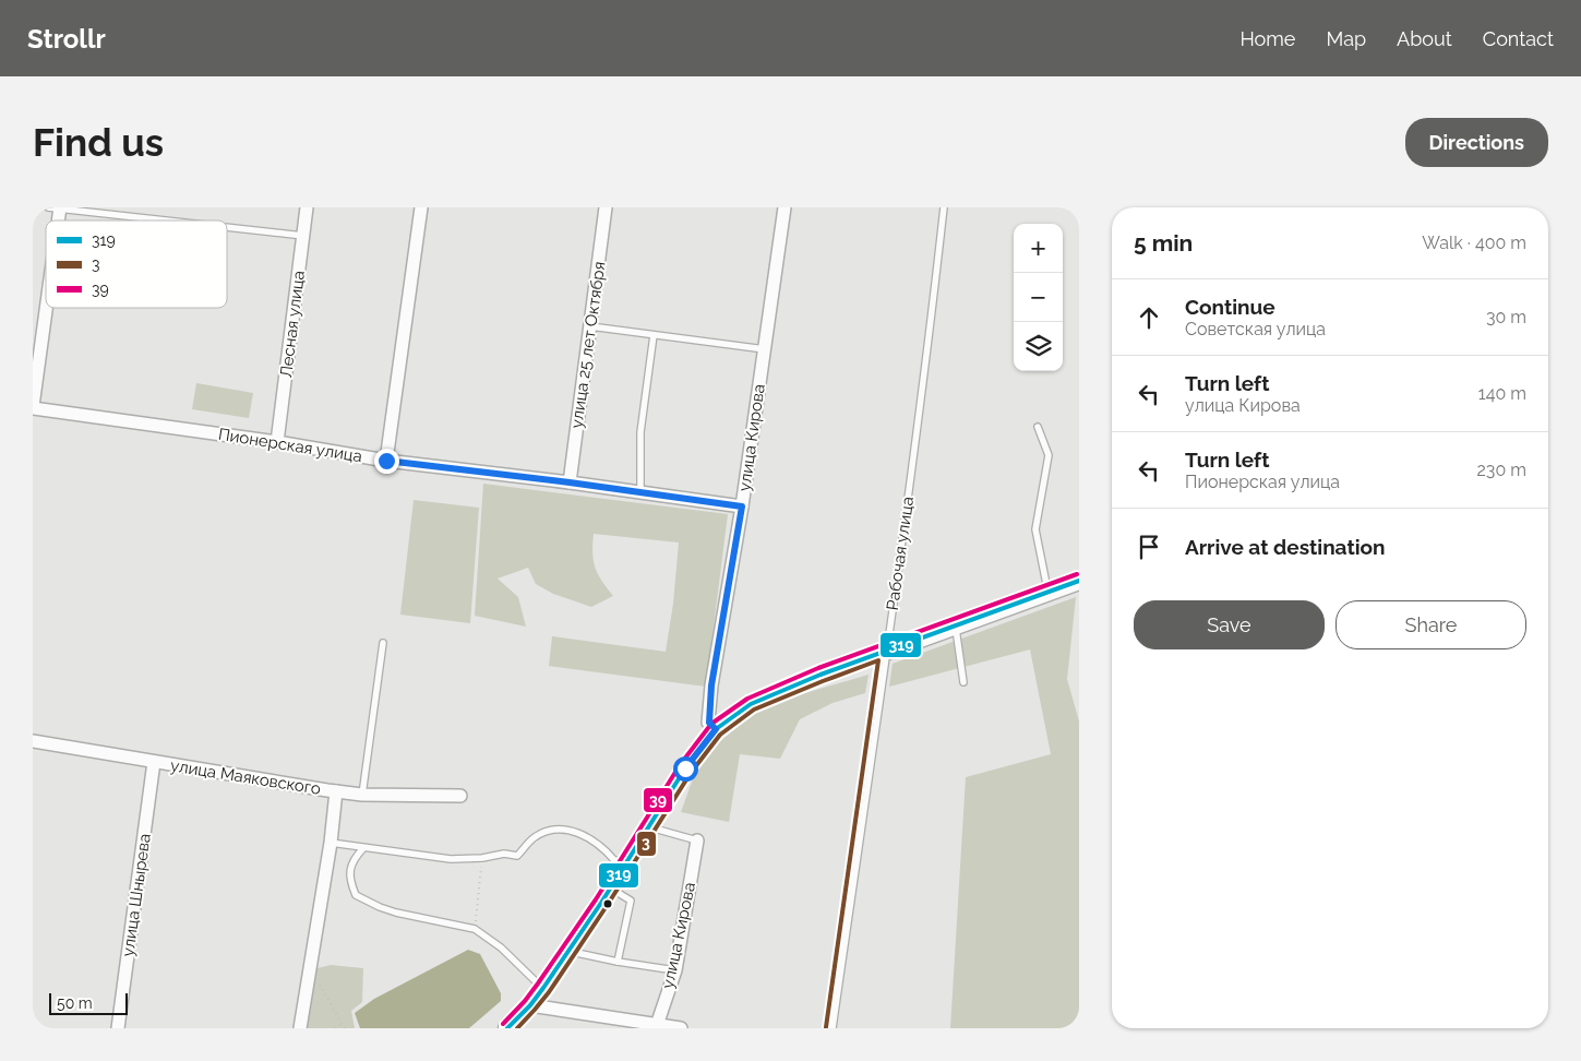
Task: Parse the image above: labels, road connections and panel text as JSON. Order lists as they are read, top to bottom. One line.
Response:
{"streets":{"street":["Лесная улица","улица 25 лет Октября","улица Кирова","Пионерская улица","улица Маяковского","улица Шнырева"],"lane":["Рабочая улица"]},"crossings":[["Лесная улица","Пионерская улица"],["улица 25 лет Октября","Пионерская улица"],["улица Кирова","Пионерская улица"],["улица Маяковского","улица Шнырева"]],"lines":["transit line 39","transit line 319","transit line 3"],"legend":["319","3","39"],"scale_bar":"50 m","page":{"header":"Strollr","nav":["Home","Map","About","Contact"],"buttons":["Directions",["Save","Share"]],"title":"Find us","heading":["5 min","Walk · 400 m"],"map_buttons":["+","−"],"list":[["Continue","Советская улица","30 m"],["Turn left","улица Кирова","140 m"],["Turn left","Пионерская улица","230 m"],"Arrive at destination"],"scale":"50 m"}}
